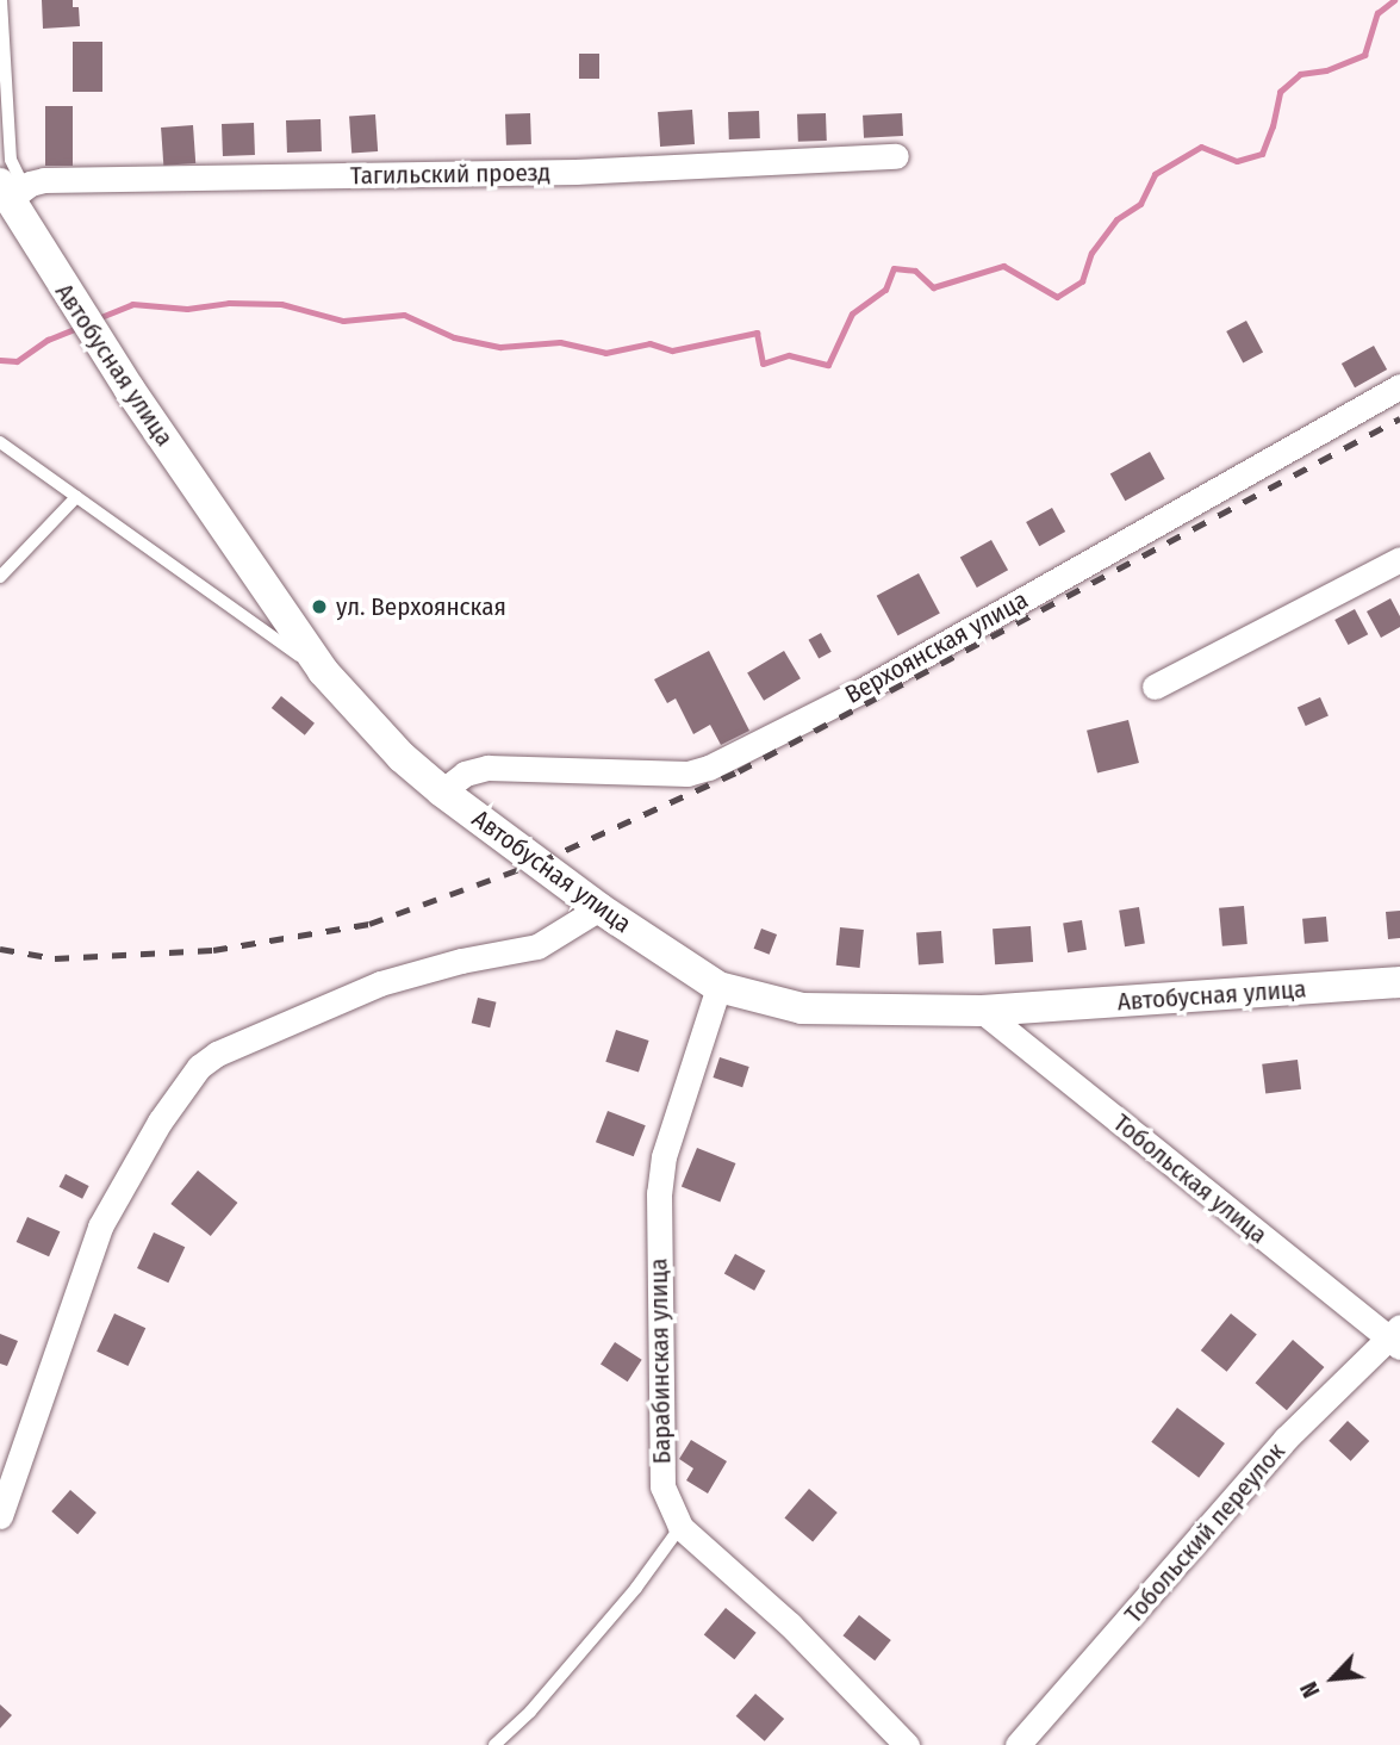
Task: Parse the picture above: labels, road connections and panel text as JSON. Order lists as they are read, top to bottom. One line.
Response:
{"streets":{"street":["Тагильский проезд","Автобусная улица","Верхоянская улица","Тобольская улица","Барабинская улица","Тобольский переулок"]},"crossings":[["Тагильский проезд","Автобусная улица"],["Автобусная улица","Верхоянская улица"],["Автобусная улица","Тобольская улица"],["Автобусная улица","Барабинская улица"],["Тобольская улица","Тобольский переулок"]],"places":["ул. Верхоянская"],"north":"bottom left"}
